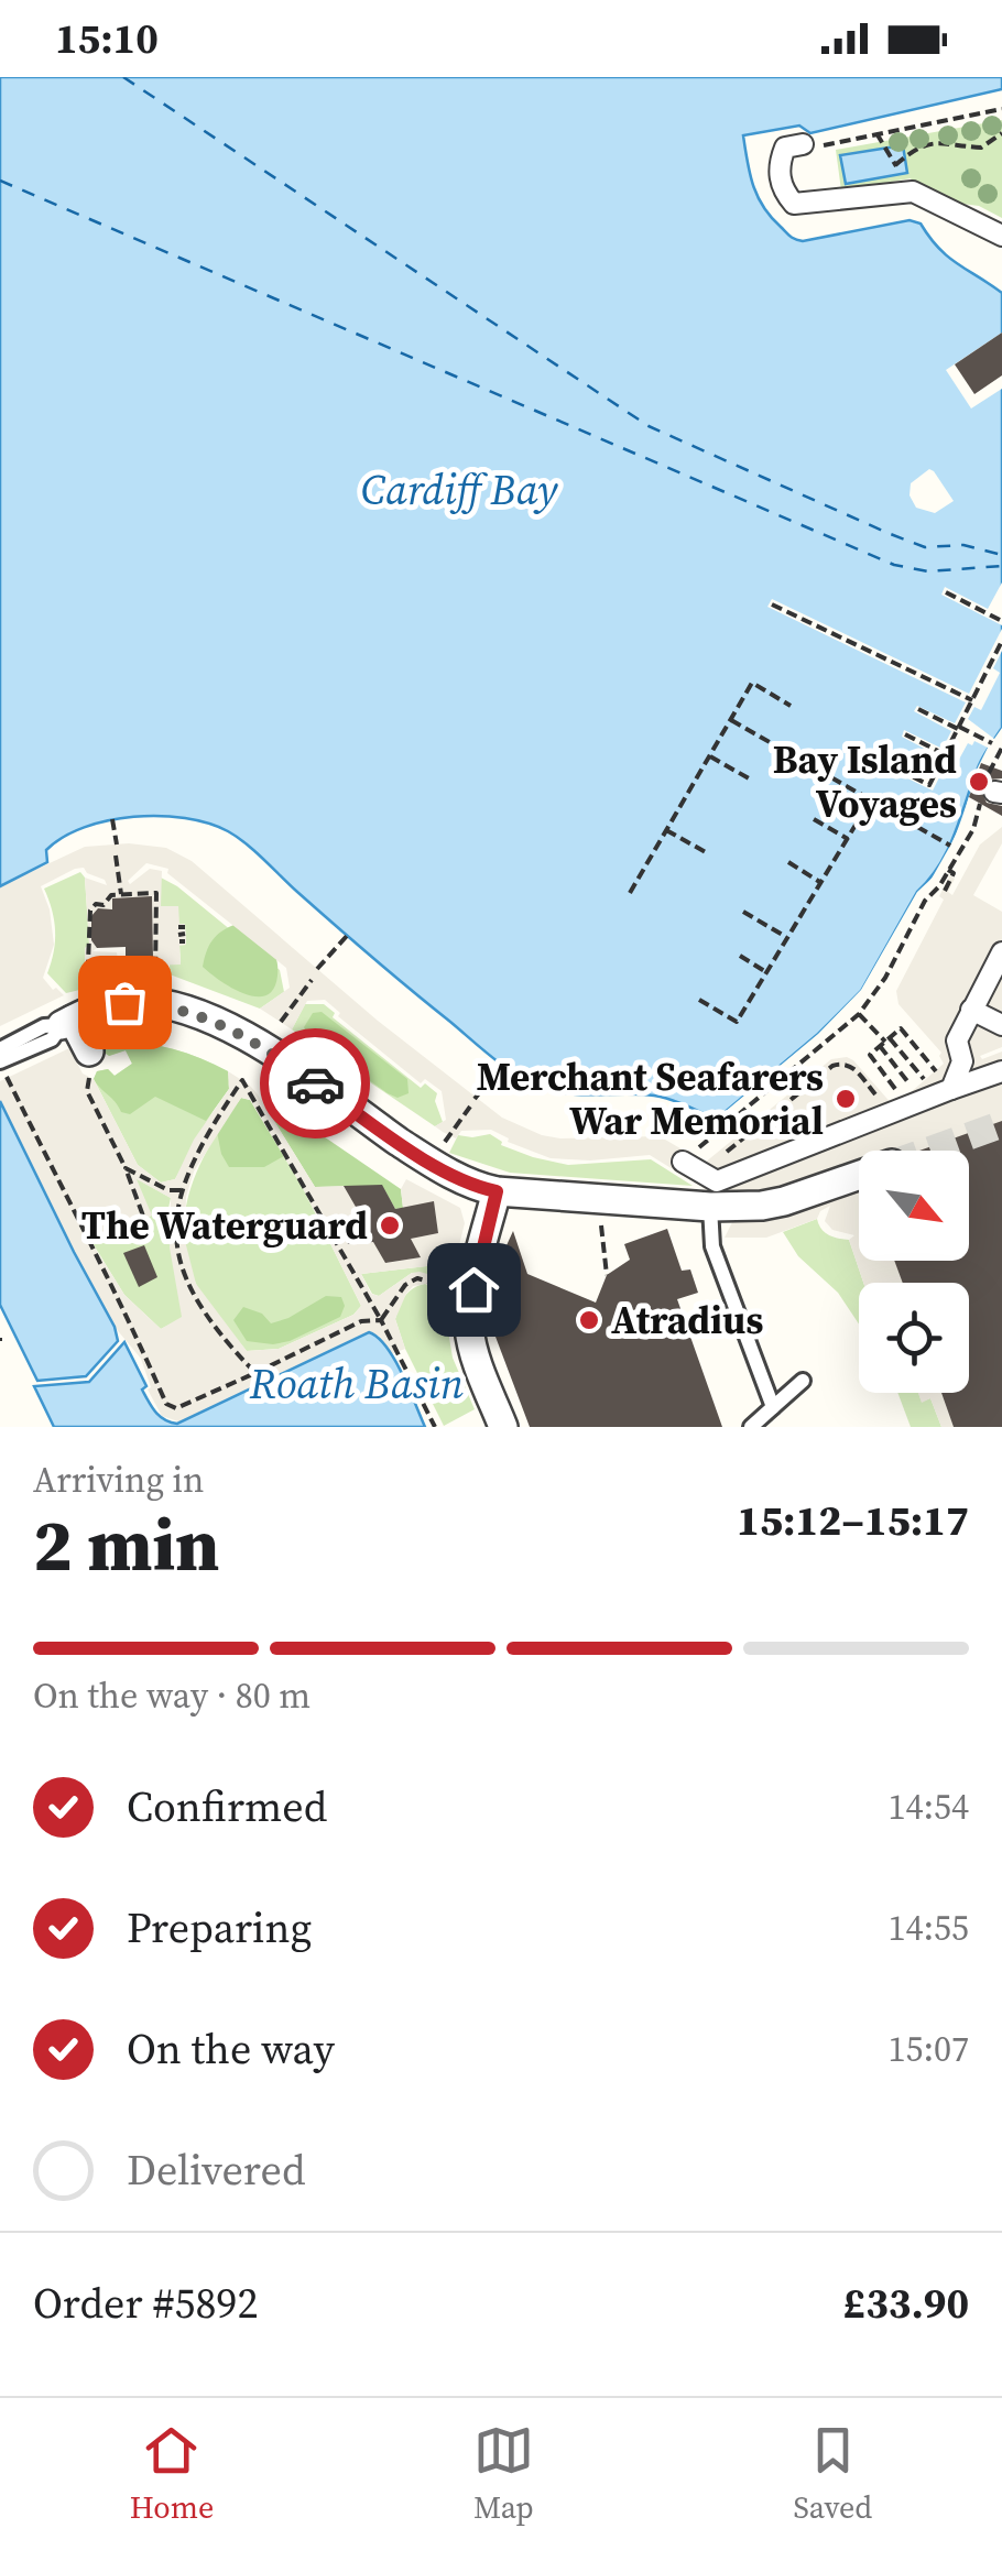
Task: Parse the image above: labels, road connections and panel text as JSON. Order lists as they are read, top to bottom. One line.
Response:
{"water":["Cardiff Bay","Roath Basin"],"places":["Bay Island Voyages","Merchant Seafarers War Memorial","The Waterguard","Atradius"],"north":"bottom right","page":{"status":"15:10","heading":["2 min","Arriving in","15:12–15:17"],"panel":["Order #5892","£33.90"],"bar":"On the way · 80 m","list":[["Confirmed","14:54"],["Preparing","14:55"],["On the way","15:07"],"Delivered"],"tabs":["Home","Map","Saved"]}}
